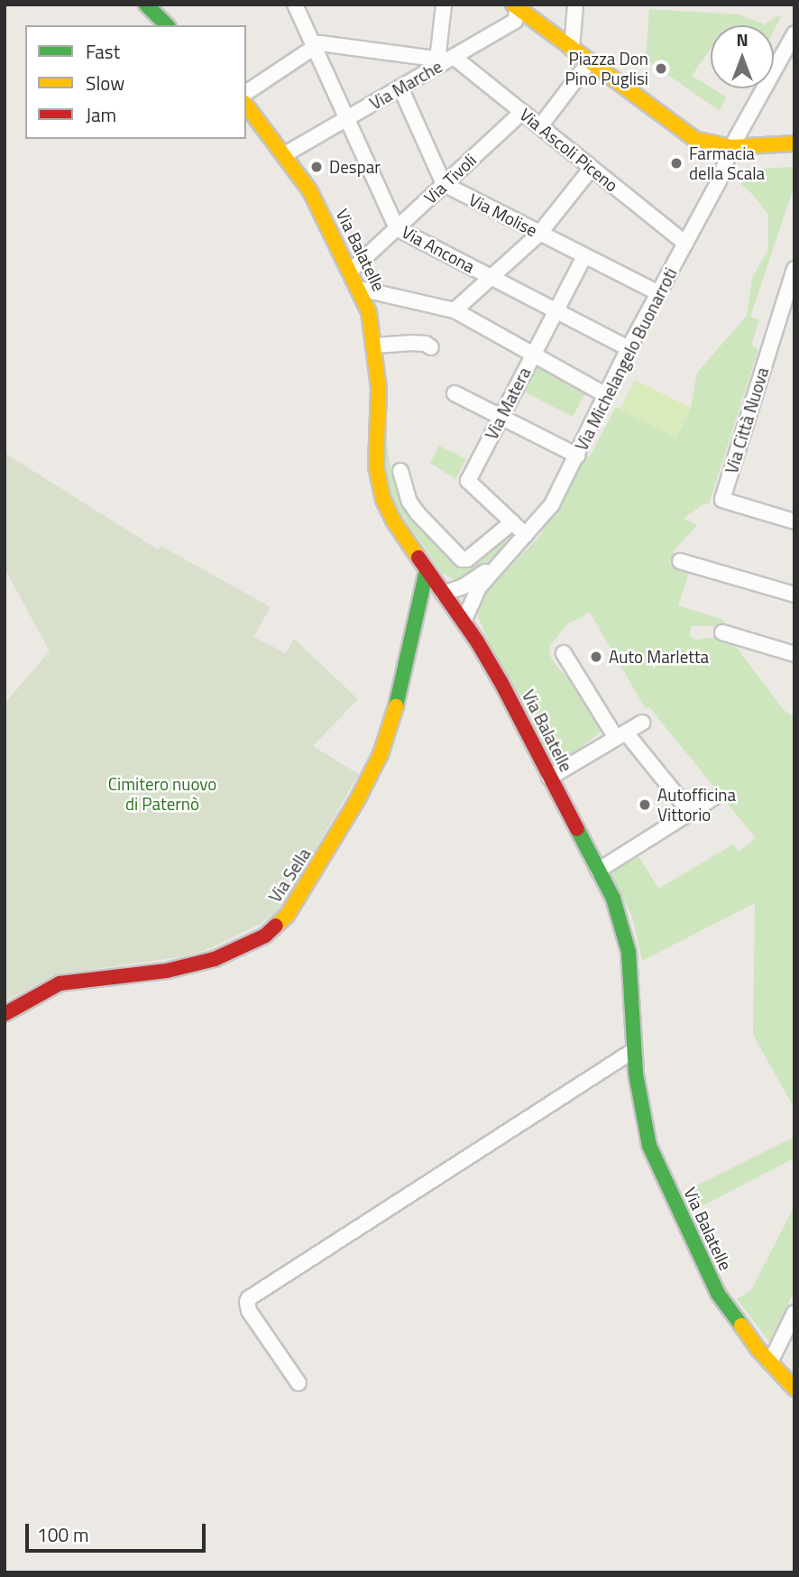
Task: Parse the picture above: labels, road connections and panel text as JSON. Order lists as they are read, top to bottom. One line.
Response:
{"streets":{"street":["Via Marche","Via Ascoli Piceno","Via Tivoli","Via Molise","Via Ancona","Via Balatelle","Via Michelangelo Buonarroti","Via Matera","Via Città Nuova","Via Sella"]},"crossings":[["Via Marche","Via Ascoli Piceno"],["Via Marche","Via Ancona"],["Via Marche","Via Balatelle"],["Via Ascoli Piceno","Via Tivoli"],["Via Ascoli Piceno","Via Michelangelo Buonarroti"],["Via Tivoli","Via Molise"],["Via Tivoli","Via Ancona"],["Via Tivoli","Via Balatelle"],["Via Molise","Via Michelangelo Buonarroti"],["Via Molise","Via Matera"],["Via Ancona","Via Michelangelo Buonarroti"],["Via Ancona","Via Matera"],["Via Balatelle","Via Sella"],["Via Michelangelo Buonarroti","Via Matera"]],"parks":["Cimitero nuovo di Paternò"],"places":["Piazza Don Pino Puglisi","Farmacia della Scala","Despar","Auto Marletta","Autofficina Vittorio"],"legend":["Fast","Slow","Jam"],"scale_bar":"100 m","north":"top"}
